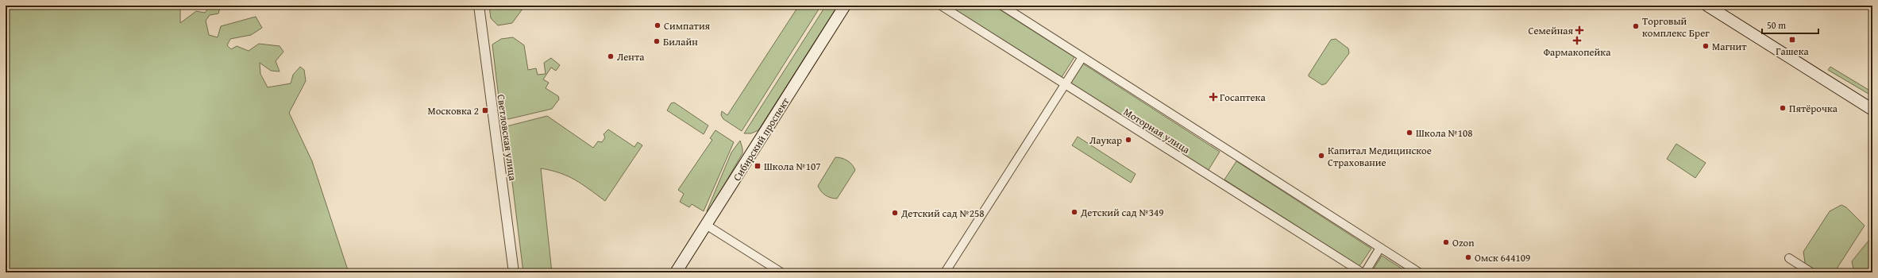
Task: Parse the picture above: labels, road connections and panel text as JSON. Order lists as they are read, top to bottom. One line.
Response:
{"streets":{"main road":["Сибирский проспект"],"street":["Моторная улица","Светловская улица"]},"places":{"other":["Симпатия","Торговый комплекс Брег","Билайн","Магнит","Лента","Пятёрочка","Школа №108","Лаукар","Капитал Медицинское Страхование","Детский сад №349","Детский сад №258","Ozon","Омск 644109"],"health":["Семейная","Фармакопейка","Госаптека"],"transit":["Гашека","Московка 2","Школа №107"]},"scale_bar":"50 m"}
